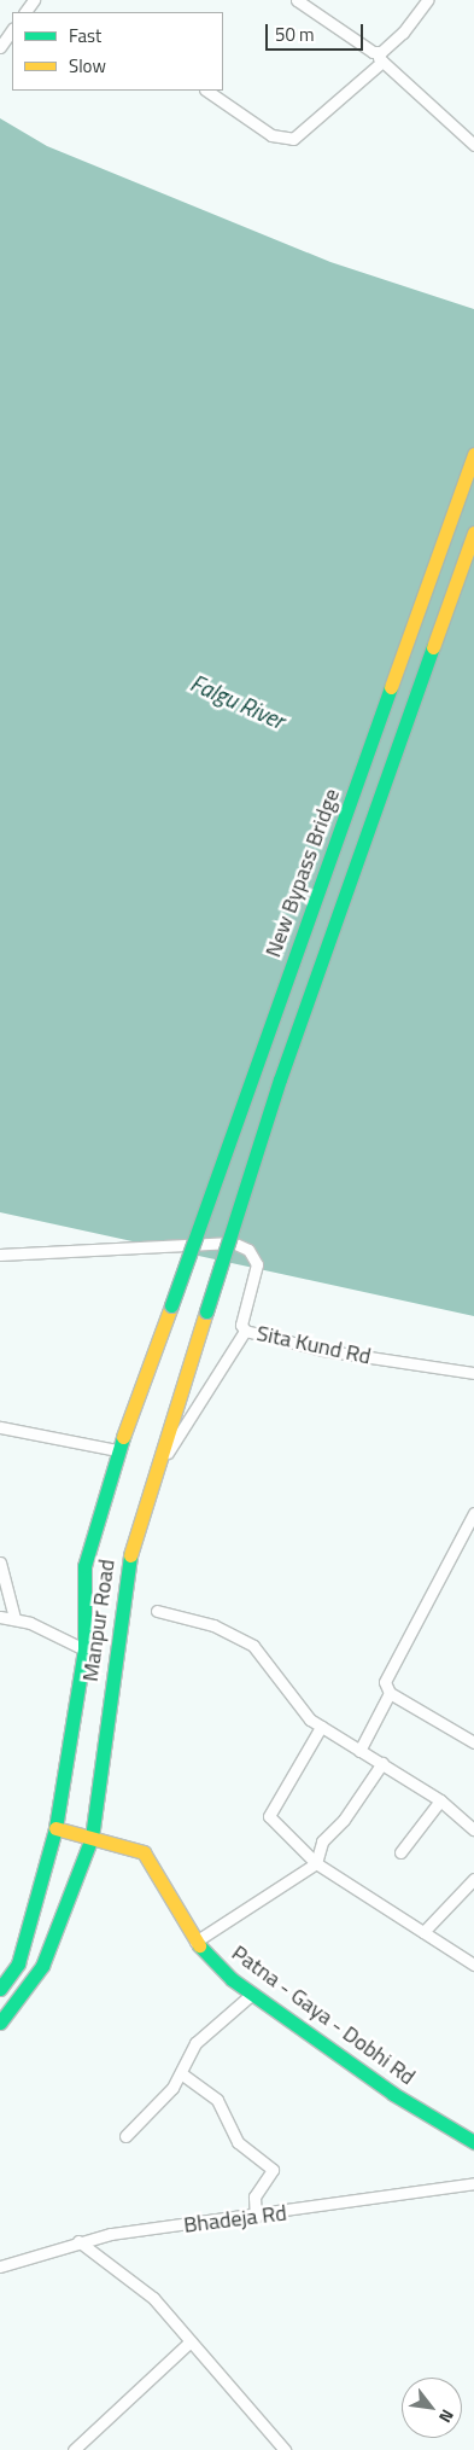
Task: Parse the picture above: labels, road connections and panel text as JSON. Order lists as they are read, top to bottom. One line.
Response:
{"streets":{"main road":["New Bypass Bridge","Manpur Road","Patna - Gaya - Dobhi Rd"],"street":["Sita Kund Rd","Bhadeja Rd"]},"crossings":[["New Bypass Bridge","Manpur Road"],["Sita Kund Rd","Manpur Road"],["Manpur Road","Patna - Gaya - Dobhi Rd"]],"water":["Falgu River"],"legend":["Fast","Slow"],"scale_bar":"50 m","north":"bottom right"}
